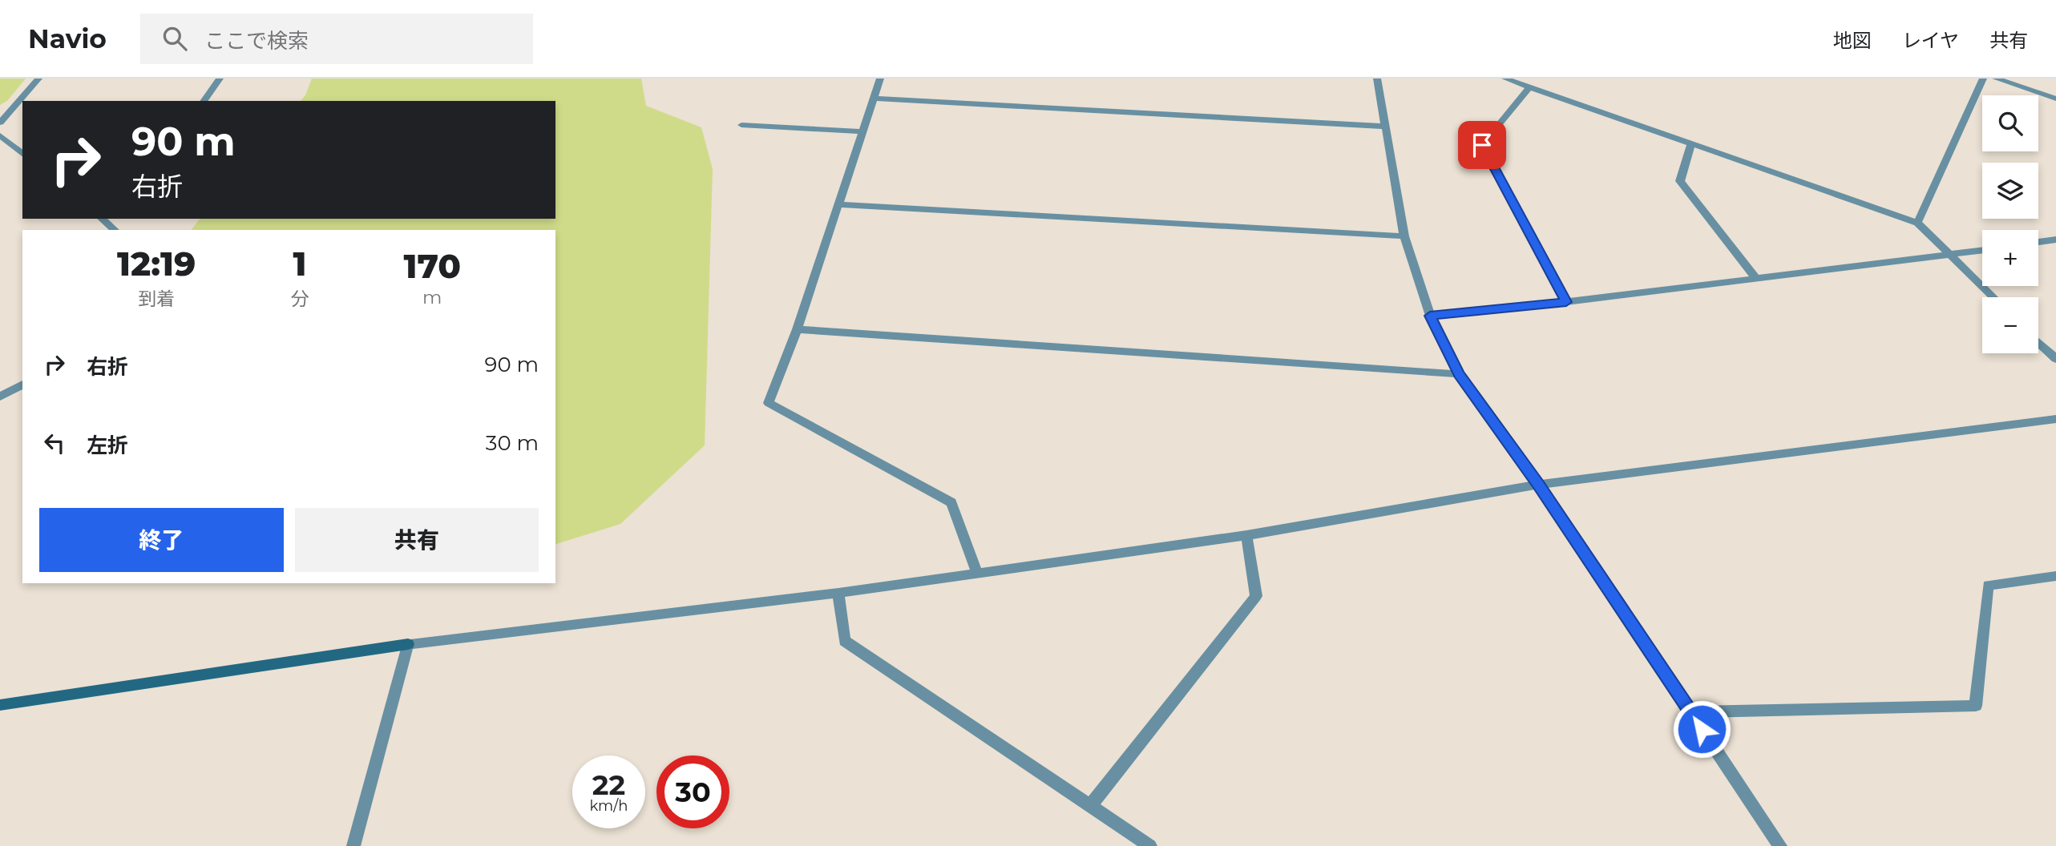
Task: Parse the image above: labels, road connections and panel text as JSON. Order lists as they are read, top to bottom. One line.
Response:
{"page":{"header":"Navio","search":"ここで検索","nav":["地図","レイヤ","共有"],"map_buttons":["+","−"],"turn":["90 m","右折"],"eta":["12:19","到着","1","分","170","m"],"list":[{"name":"右折","value":"90 m"},{"name":"左折","value":"30 m"}],"buttons":["終了","共有"],"speed":"22 km/h","limit":"30"}}
